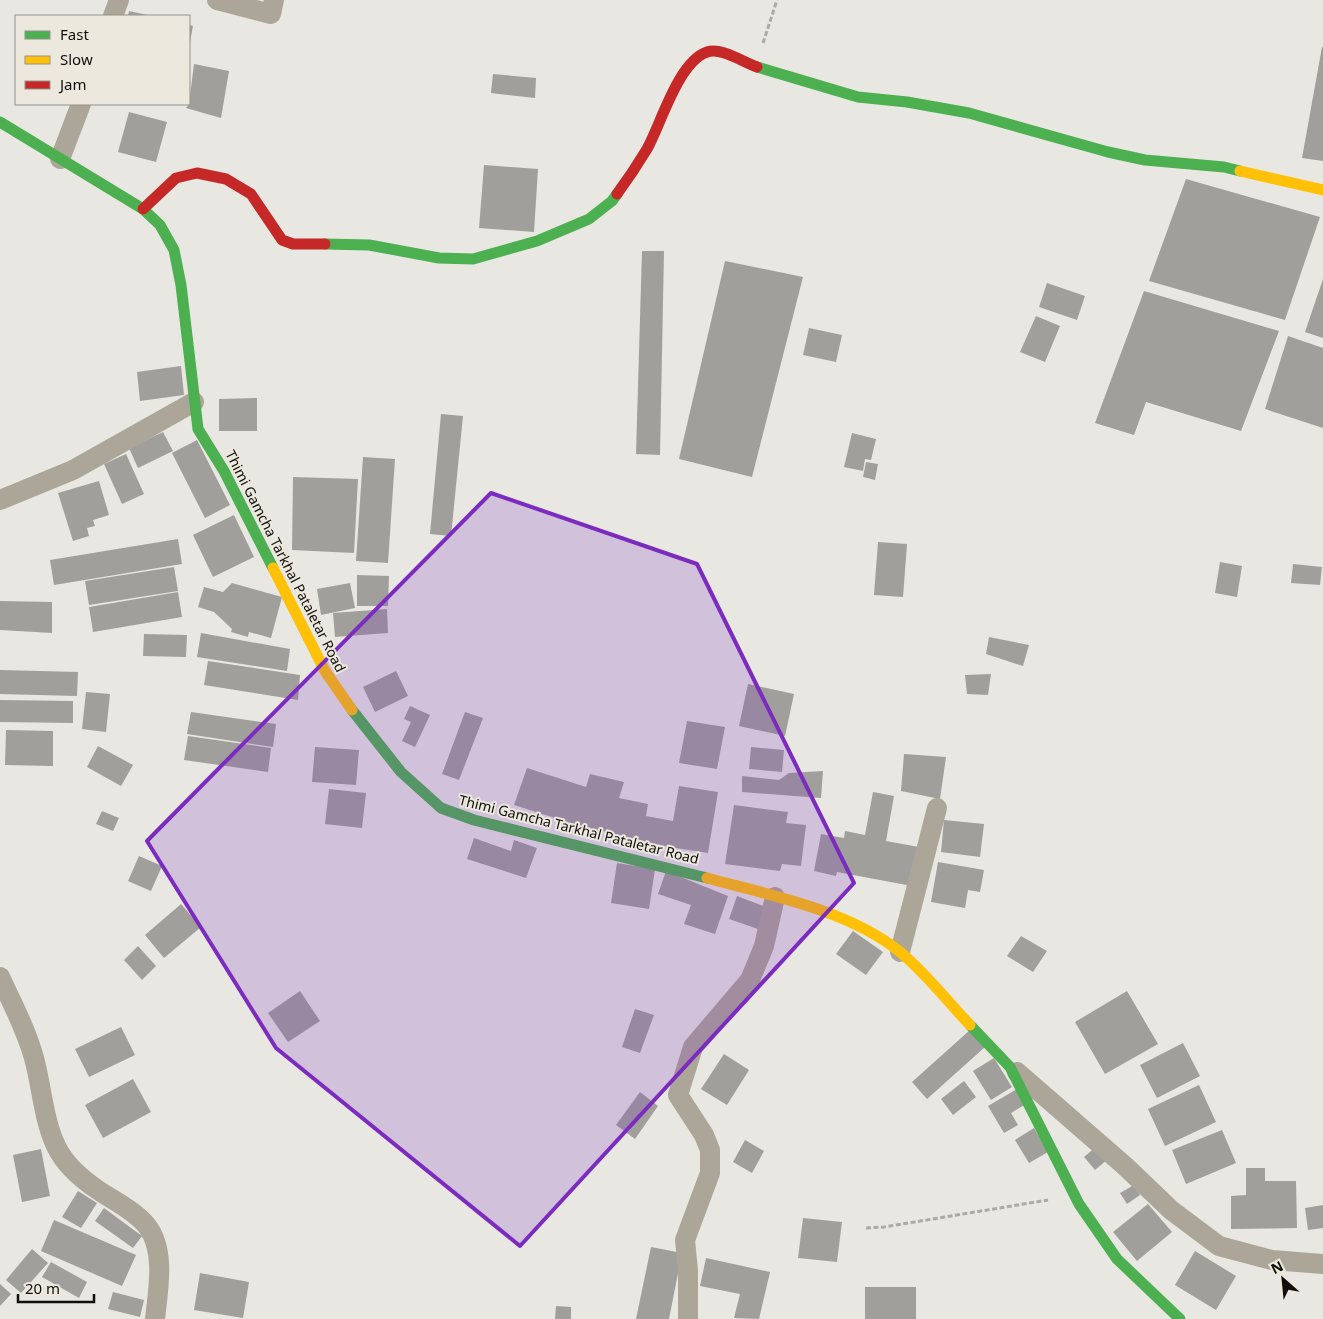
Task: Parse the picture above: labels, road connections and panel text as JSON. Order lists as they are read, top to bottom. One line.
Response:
{"streets":{"street":["Thimi Gamcha Tarkhal Pataletar Road"]},"legend":["Fast","Slow","Jam"],"scale_bar":"20 m","north":"top left"}
